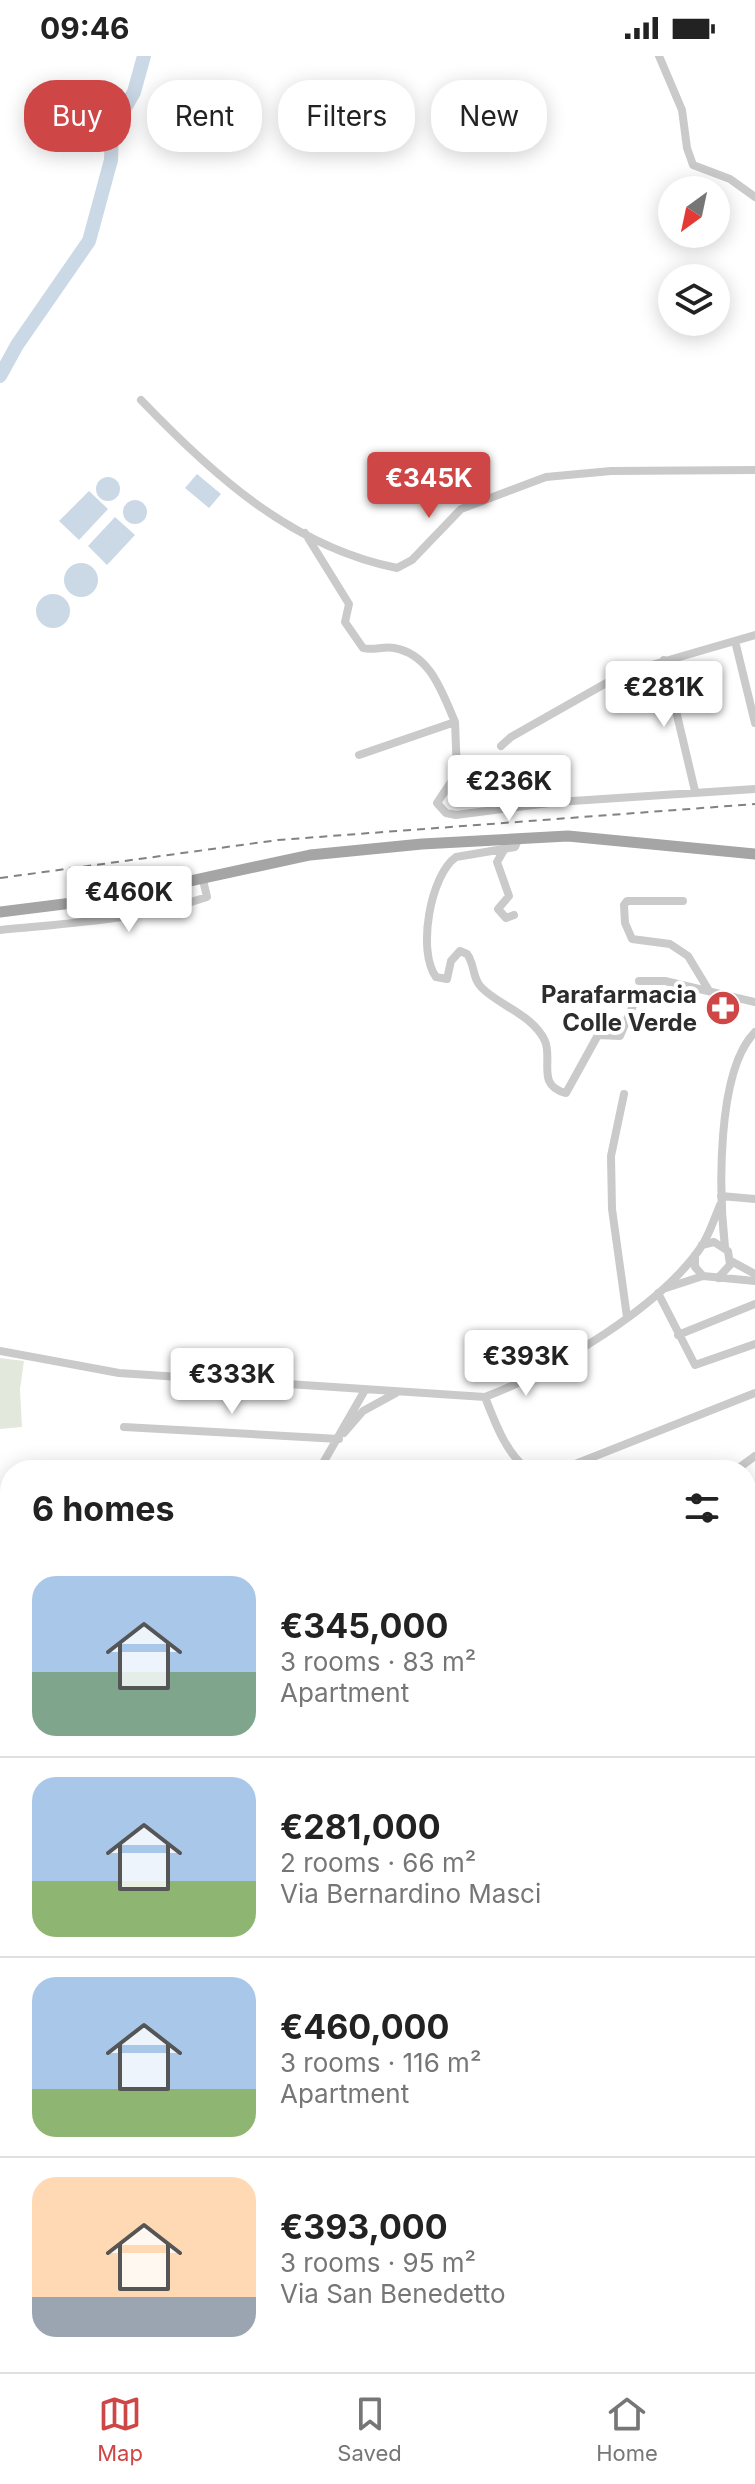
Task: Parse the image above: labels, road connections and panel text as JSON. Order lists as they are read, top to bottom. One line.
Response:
{"places":{"pharmacy":["Parafarmacia Colle Verde"]},"north":"bottom left","page":{"status":"09:46","chip":["Buy","Rent","Filters","New"],"price":["€345K","€281K","€236K","€460K","€393K","€333K"],"heading":"6 homes","list":[{"name":"€345,000","note":"3 rooms · 83 m² · Apartment"},{"name":"€281,000","note":"2 rooms · 66 m² · Via Bernardino Masci"},{"name":"€460,000","note":"3 rooms · 116 m² · Apartment"},{"name":"€393,000","note":"3 rooms · 95 m² · Via San Benedetto"}],"tabs":["Map","Saved","Home"]}}
